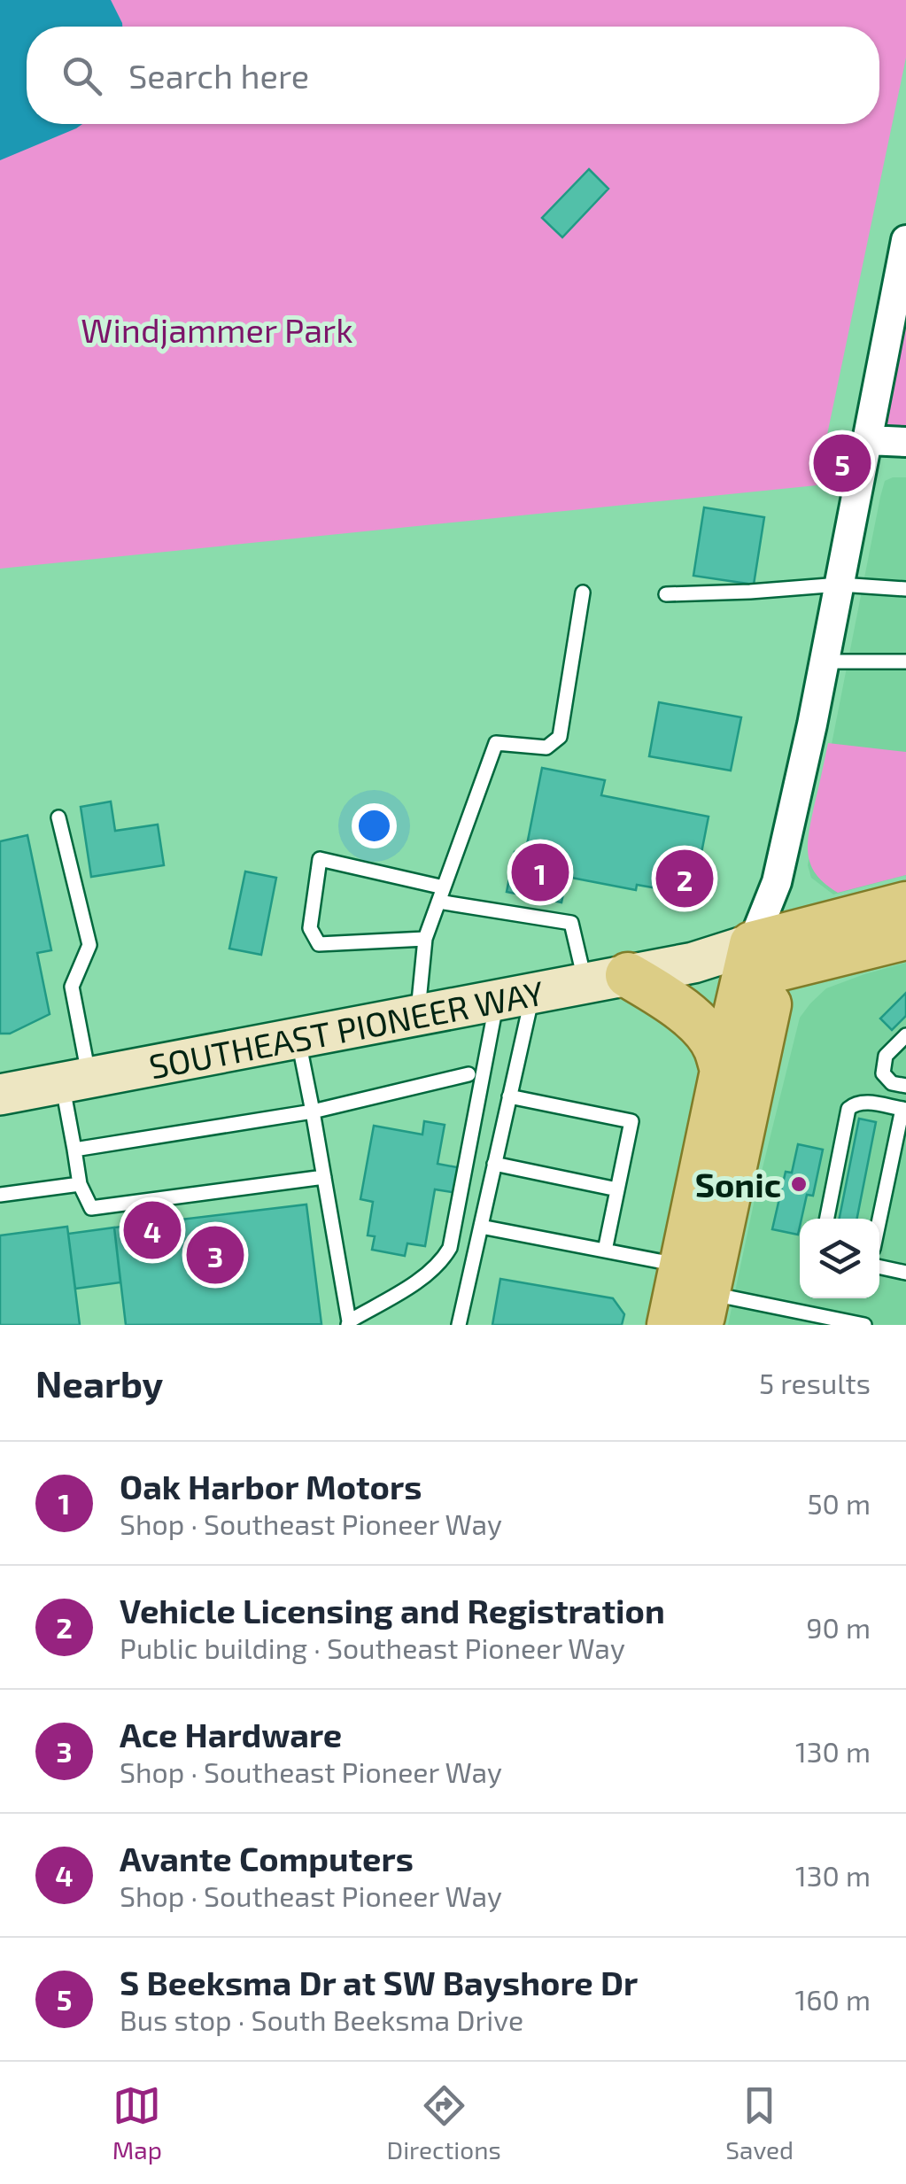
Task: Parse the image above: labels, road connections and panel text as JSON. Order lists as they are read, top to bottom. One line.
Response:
{"streets":{"main road":["SOUTHEAST PIONEER WAY"]},"parks":["Windjammer Park"],"places":["Sonic"],"page":{"search":"Search here","pins":["5","1","2","4","3"],"heading":["Nearby","5 results"],"list":[{"mark":"1","name":"Oak Harbor Motors","note":"Shop · Southeast Pioneer Way","value":"50 m"},{"mark":"2","name":"Vehicle Licensing and Registration","note":"Public building · Southeast Pioneer Way","value":"90 m"},{"mark":"3","name":"Ace Hardware","note":"Shop · Southeast Pioneer Way","value":"130 m"},{"mark":"4","name":"Avante Computers","note":"Shop · Southeast Pioneer Way","value":"130 m"},{"mark":"5","name":"S Beeksma Dr at SW Bayshore Dr","note":"Bus stop · South Beeksma Drive","value":"160 m"}],"nav":["Map","Directions","Saved"]}}
